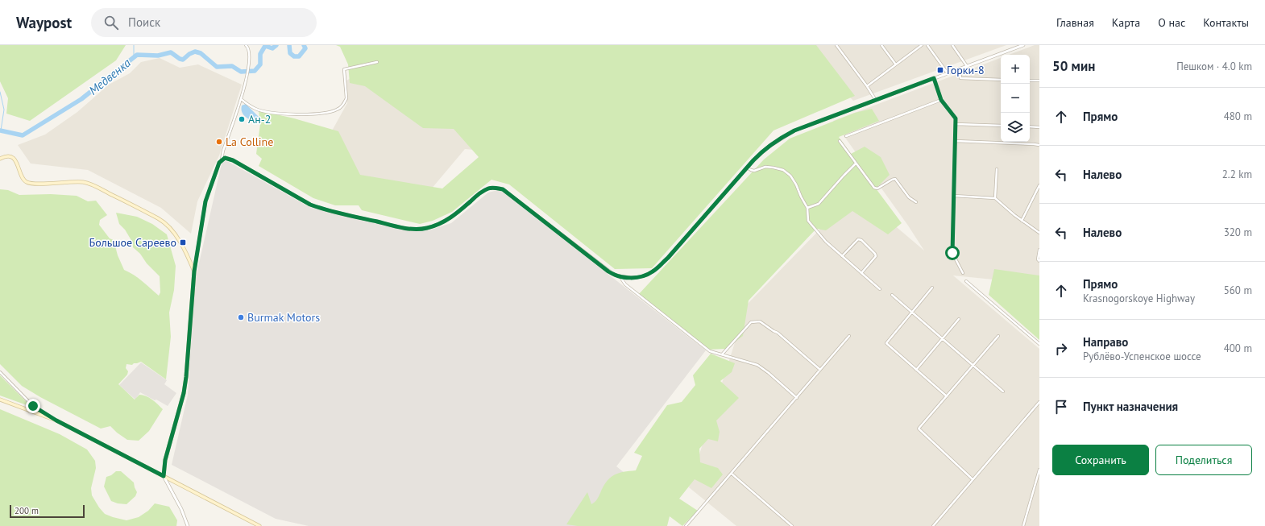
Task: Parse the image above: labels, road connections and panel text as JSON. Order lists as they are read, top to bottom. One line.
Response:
{"water":["Медвенка"],"places":{"transit":["Горки-8","Большое Сареево"],"other":["Ан-2","La Colline","Burmak Motors"]},"scale_bar":"200 m","page":{"header":"Waypost","search":"Поиск","nav":["Главная","Карта","О нас","Контакты"],"heading":["50 мин","Пешком · 4.0 km"],"map_buttons":["+","−"],"list":[["Прямо","480 m"],["Налево","2.2 km"],["Налево","320 m"],["Прямо","Krasnogorskoye Highway","560 m"],["Направо","Рублёво-Успенское шоссе","400 m"],"Пункт назначения"],"buttons":["Сохранить","Поделиться"],"scale":"200 m"}}
